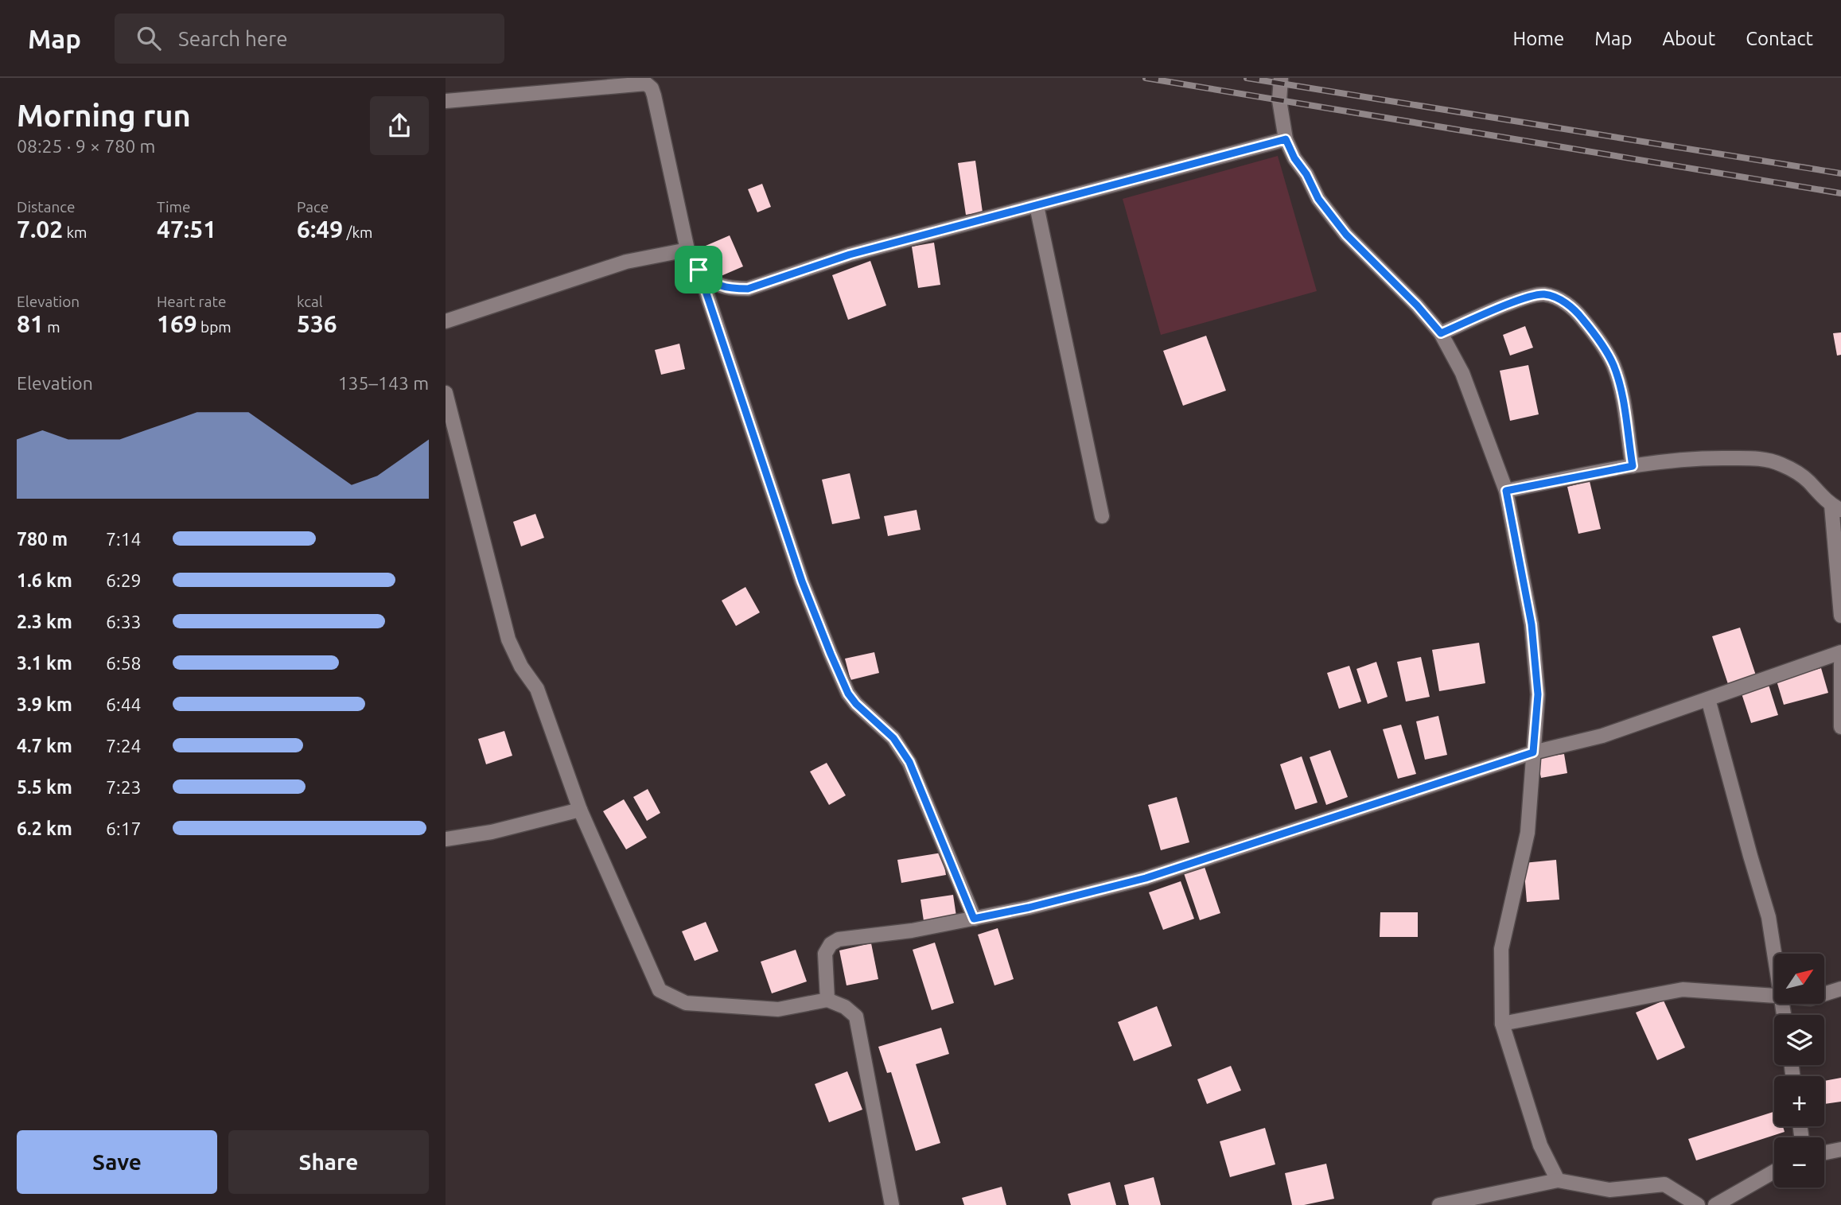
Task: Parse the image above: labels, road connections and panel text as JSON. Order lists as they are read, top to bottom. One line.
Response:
{"north":"top right","page":{"header":"Map","search":"Search here","nav":["Home","Map","About","Contact"],"heading":["Morning run","08:25 · 9 × 780 m"],"stats":[["Distance","7.02 km"],["Time","47:51"],["Pace","6:49 /km"],["Elevation","81 m"],["Heart rate","169 bpm"],["kcal","536"]],"chart":["Elevation","135–143 m"],"list":[{"name":"780 m","note":"7:14"},{"name":"1.6 km","note":"6:29"},{"name":"2.3 km","note":"6:33"},{"name":"3.1 km","note":"6:58"},{"name":"3.9 km","note":"6:44"},{"name":"4.7 km","note":"7:24"},{"name":"5.5 km","note":"7:23"},{"name":"6.2 km","note":"6:17"}],"map_buttons":["+","−"],"buttons":["Save","Share"]}}
